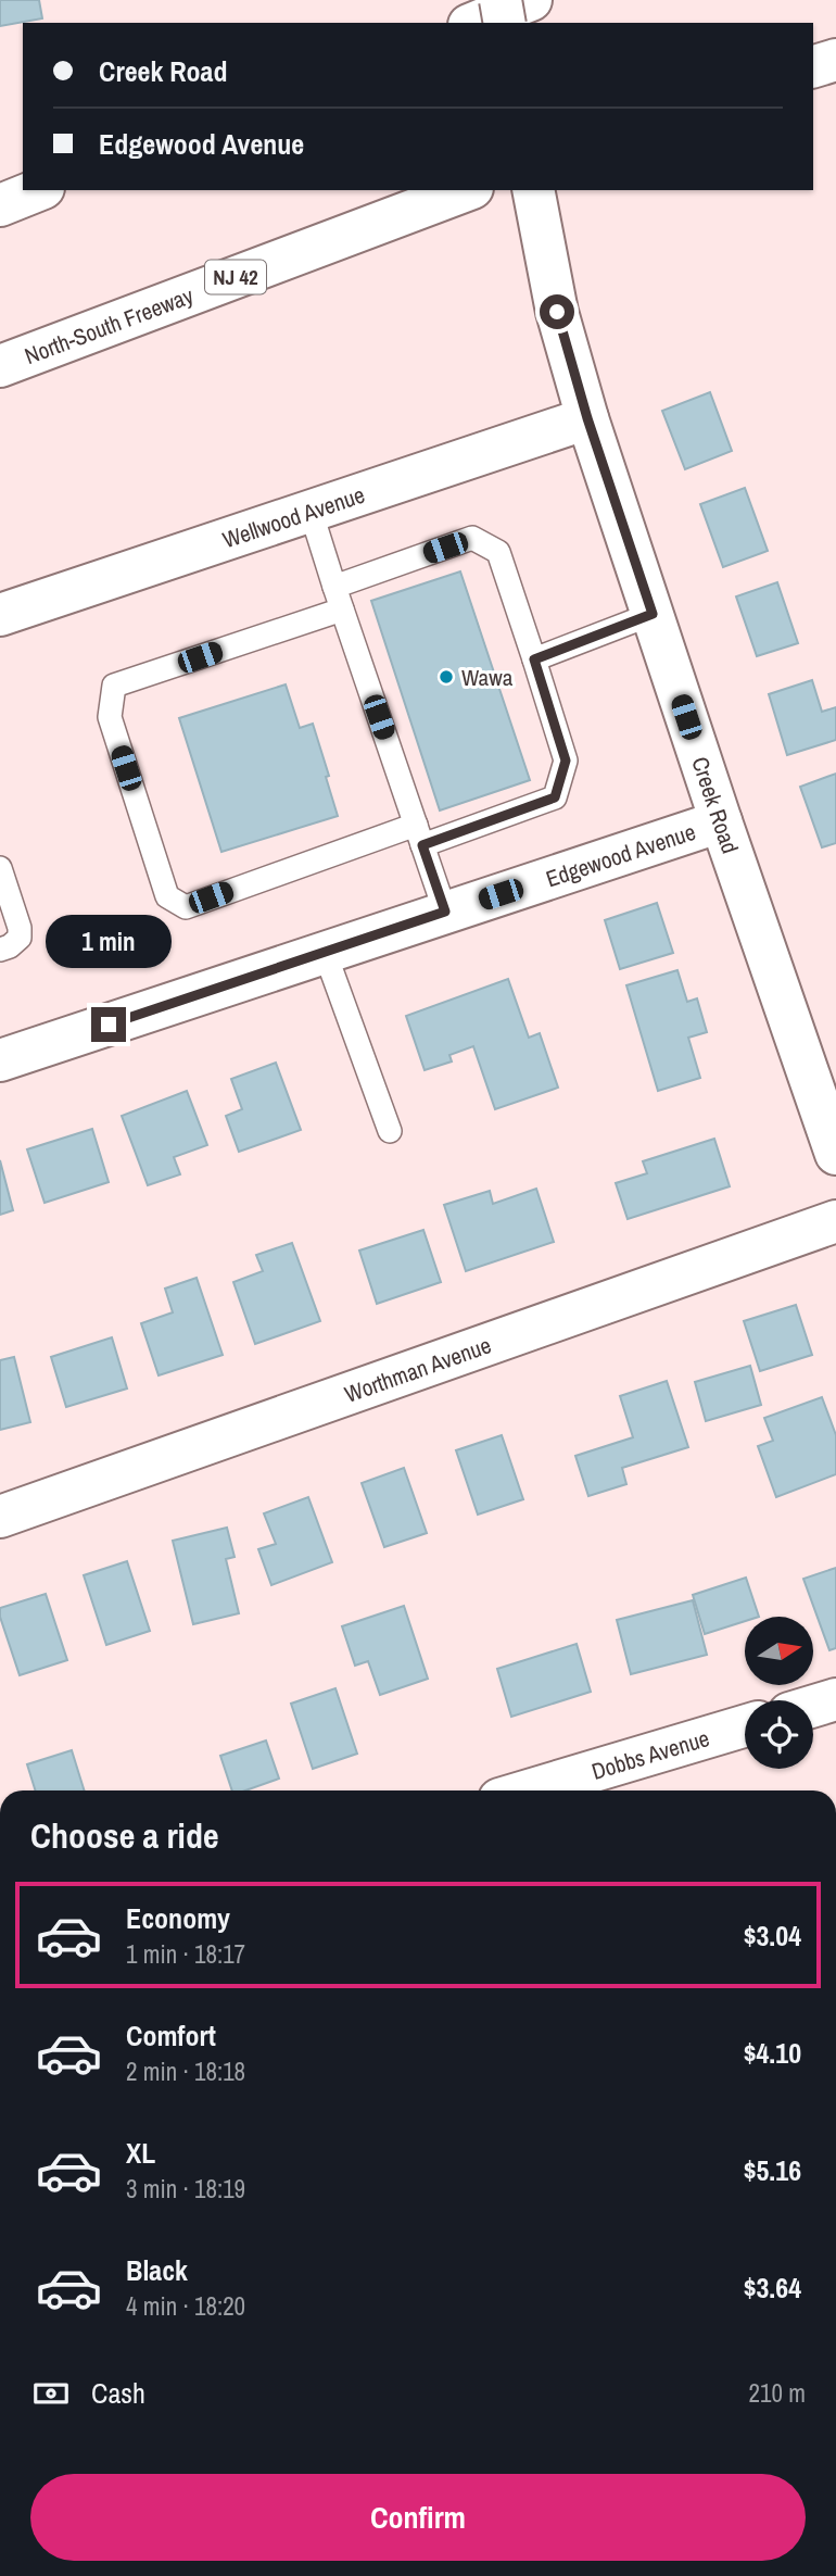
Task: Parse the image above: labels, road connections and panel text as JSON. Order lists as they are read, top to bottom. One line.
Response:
{"streets":{"main road":["NJ 42","North-South Freeway","Wellwood Avenue","Creek Road","Edgewood Avenue","Worthman Avenue","Dobbs Avenue"]},"crossings":[["Wellwood Avenue","Creek Road"],["Creek Road","Edgewood Avenue"]],"places":["Wawa"],"north":"right","page":{"banner":["Creek Road","Edgewood Avenue"],"bubble":"1 min","heading":"Choose a ride","list":[{"name":"Economy","note":"1 min · 18:17","value":"$3.04"},{"name":"Comfort","note":"2 min · 18:18","value":"$4.10"},{"name":"XL","note":"3 min · 18:19","value":"$5.16"},{"name":"Black","note":"4 min · 18:20","value":"$3.64"}],"pay":["Cash","210 m"],"buttons":"Confirm"}}
